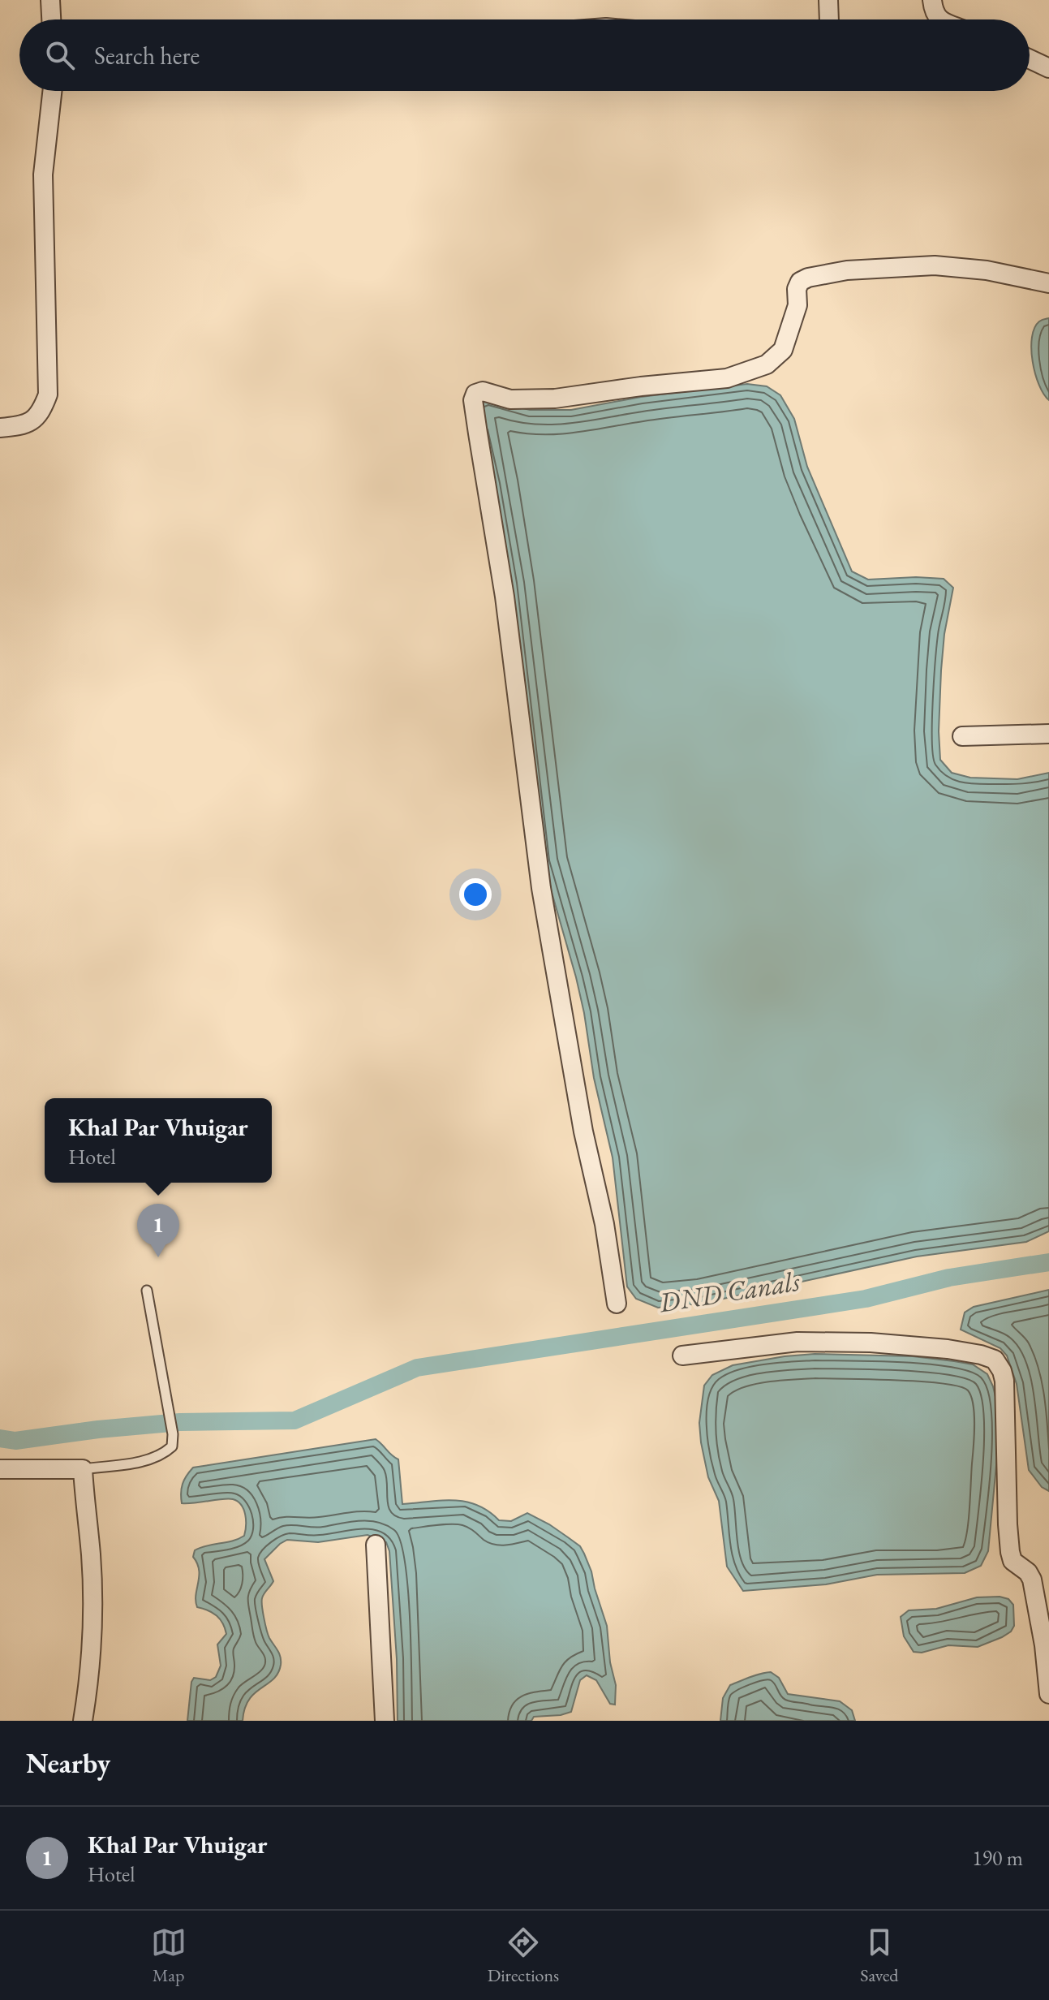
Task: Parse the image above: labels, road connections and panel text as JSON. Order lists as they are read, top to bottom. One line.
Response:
{"water":["DND Canals"],"page":{"search":"Search here","popup":["Khal Par Vhuigar","Hotel"],"pins":"1","heading":"Nearby","list":[{"mark":"1","name":"Khal Par Vhuigar","note":"Hotel","value":"190 m"}],"nav":["Map","Directions","Saved"]}}
